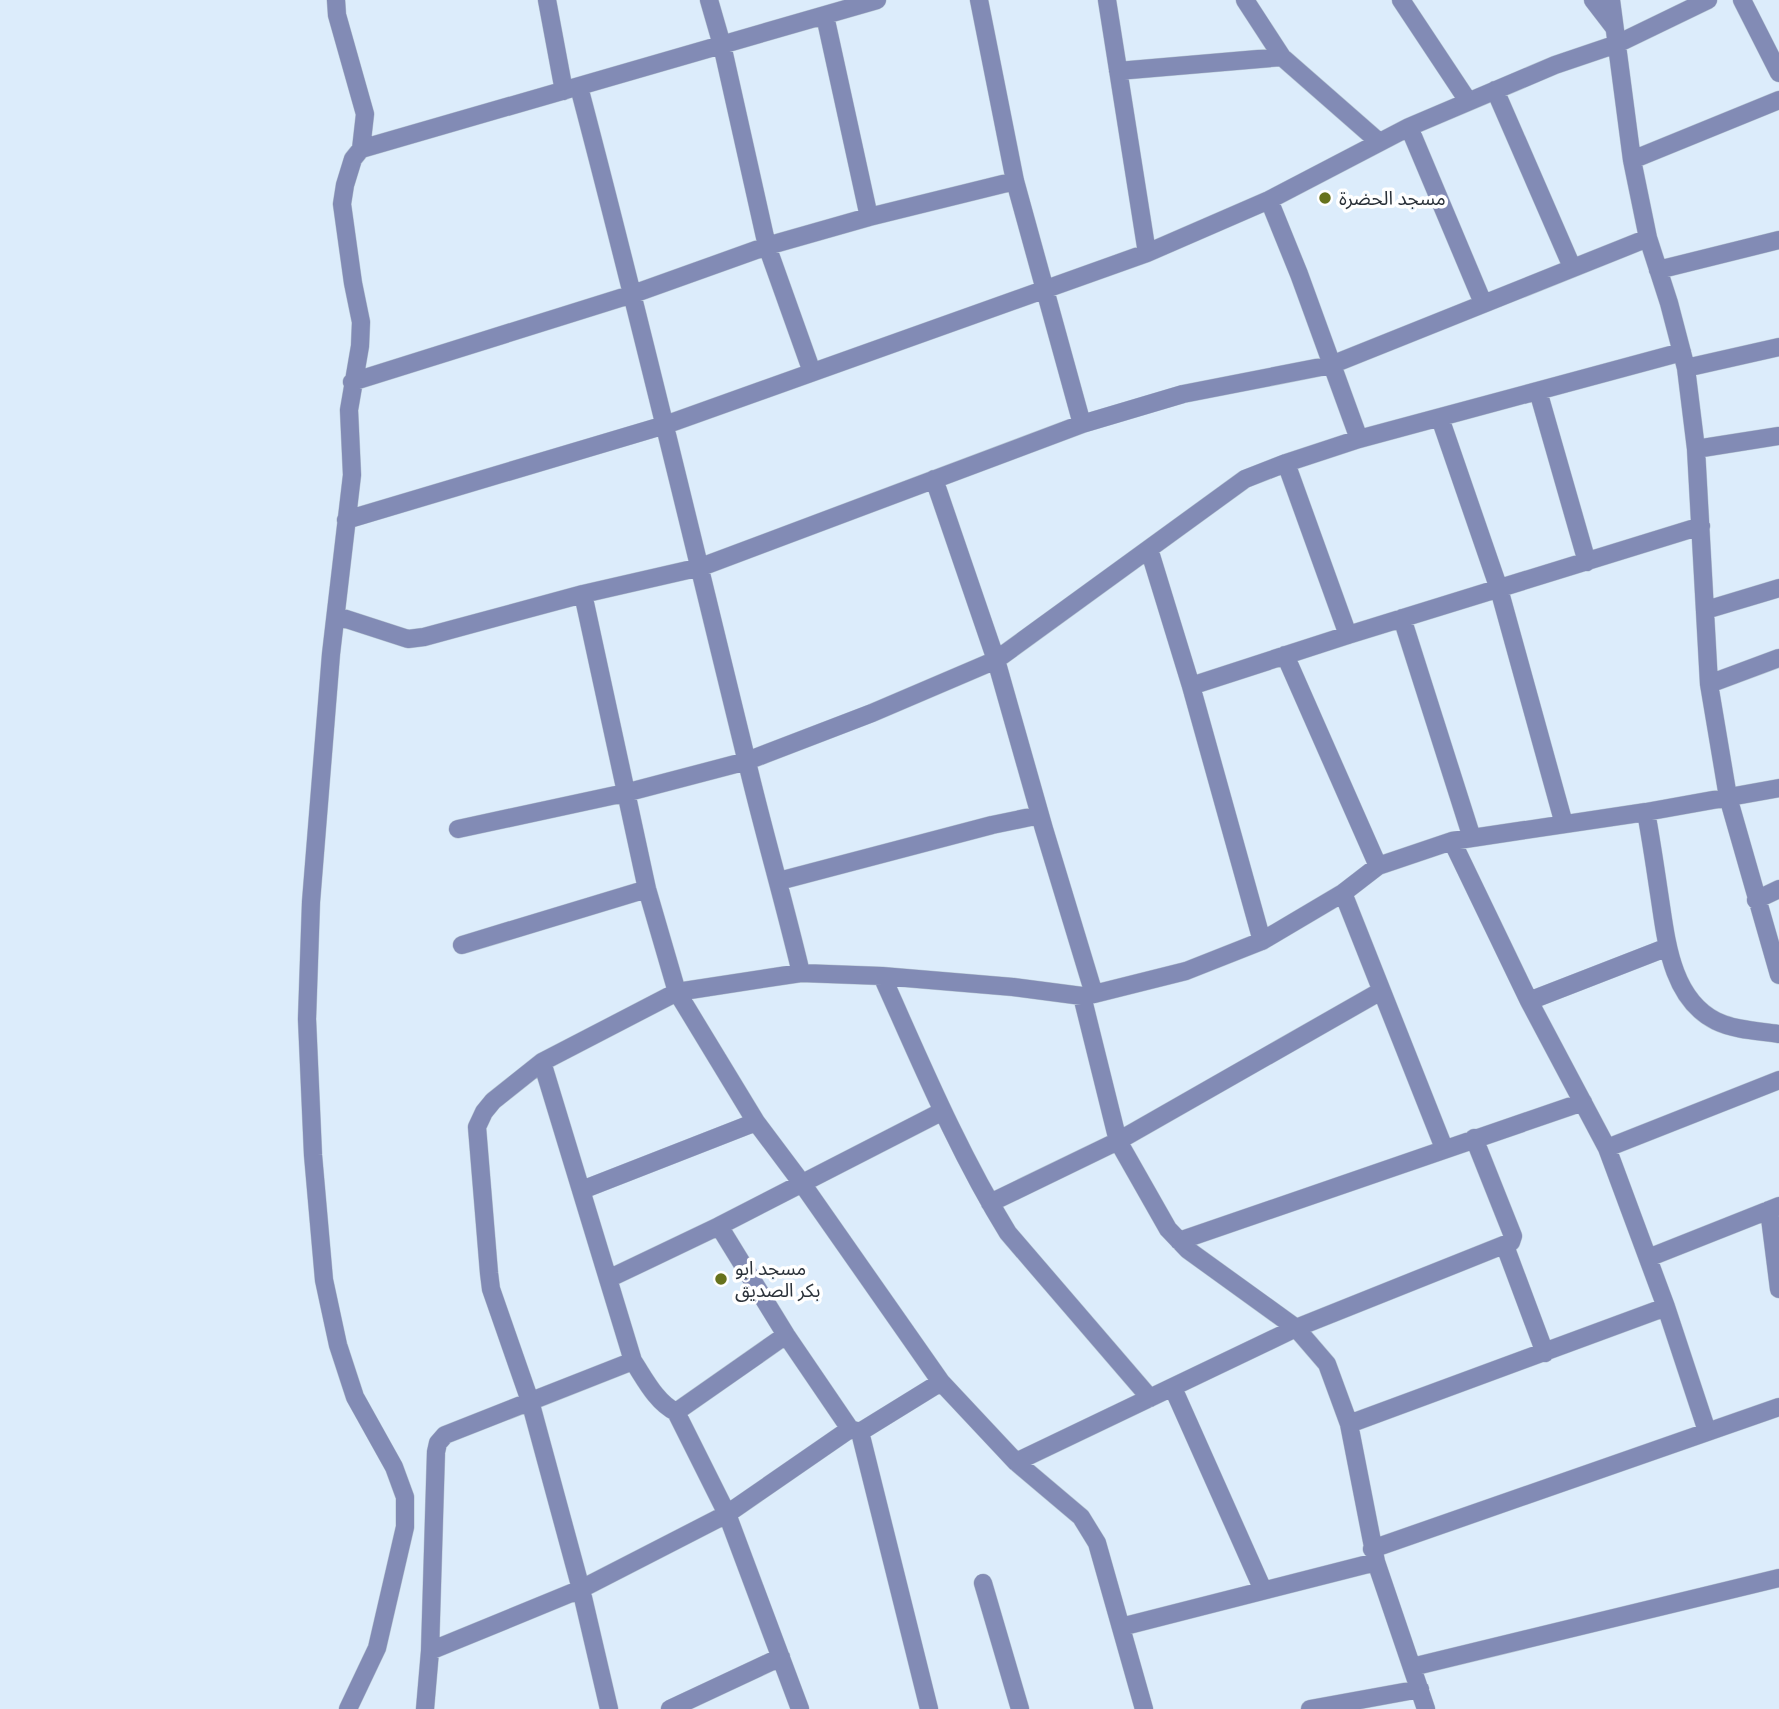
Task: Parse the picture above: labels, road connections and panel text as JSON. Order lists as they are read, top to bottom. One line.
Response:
{"places":["مسجد الحضرة","مسجد ابو بكر الصديق"]}
